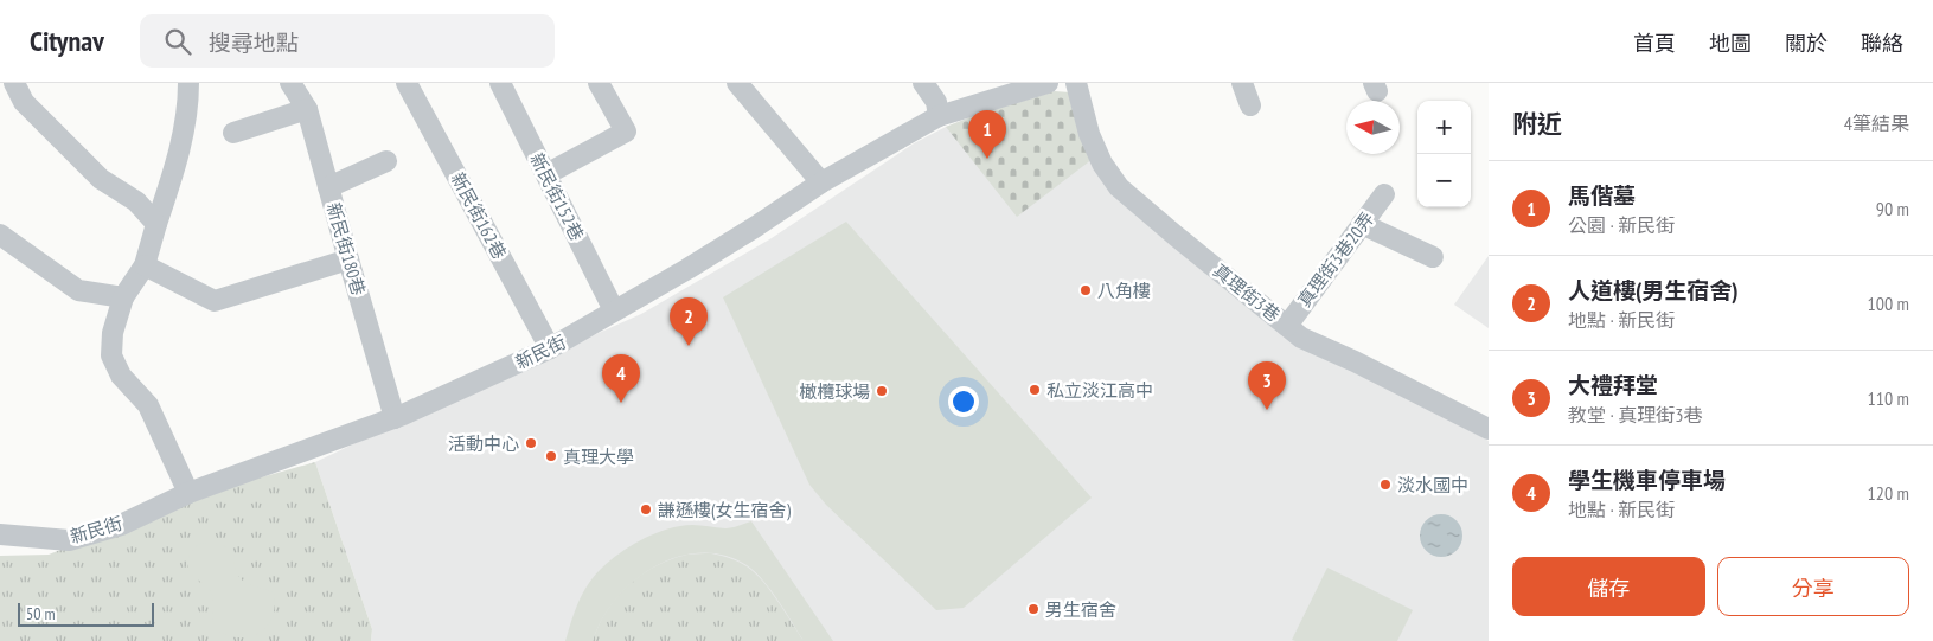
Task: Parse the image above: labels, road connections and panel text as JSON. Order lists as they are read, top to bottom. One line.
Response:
{"streets":{"street":["新民街152巷","新民街162巷","新民街180巷","真理街3巷20弄","真理街3巷","新民街"]},"crossings":[["新民街152巷","新民街"],["新民街162巷","新民街"],["新民街180巷","新民街"],["真理街3巷20弄","真理街3巷"]],"places":["八角樓","私立淡江高中","橄欖球場","活動中心","真理大學","淡水國中","謙遜樓(女生宿舍)","男生宿舍"],"scale_bar":"50 m","north":"left","page":{"header":"Citynav","search":"搜尋地點","nav":["首頁","地圖","關於","聯絡"],"heading":["附近","4筆結果"],"map_buttons":["+","−"],"pins":["1","2","4","3"],"list":[{"mark":"1","name":"馬偕墓","note":"公園 · 新民街","value":"90 m"},{"mark":"2","name":"人道樓(男生宿舍)","note":"地點 · 新民街","value":"100 m"},{"mark":"3","name":"大禮拜堂","note":"教堂 · 真理街3巷","value":"110 m"},{"mark":"4","name":"學生機車停車場","note":"地點 · 新民街","value":"120 m"}],"buttons":["儲存","分享"],"scale":"50 m"}}
